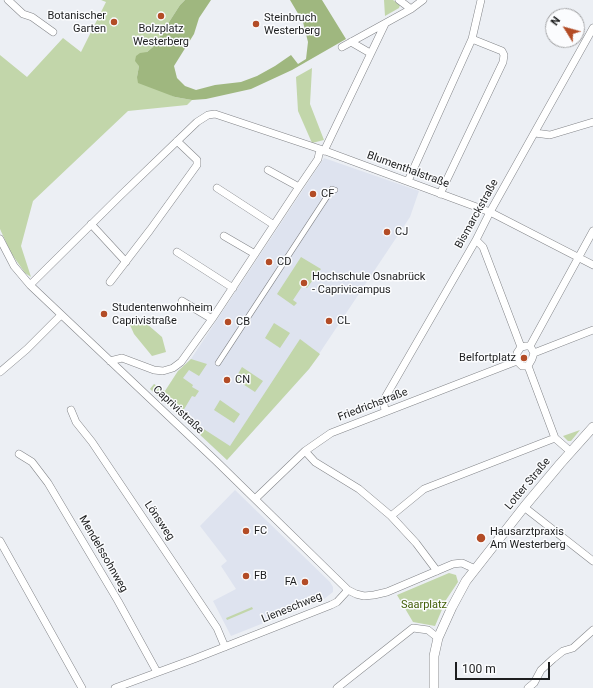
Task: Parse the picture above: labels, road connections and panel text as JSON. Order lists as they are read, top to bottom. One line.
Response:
{"streets":{"street":["Blumenthalstraße","Bismarckstraße","Friedrichstraße","Caprivistraße","Lotter Straße","Lönsweg","Mendelssohnweg","Lieneschweg"]},"crossings":[["Blumenthalstraße","Bismarckstraße"],["Bismarckstraße","Friedrichstraße"],["Friedrichstraße","Caprivistraße"],["Caprivistraße","Lieneschweg"],["Lönsweg","Lieneschweg"],["Mendelssohnweg","Lieneschweg"]],"parks":["Saarplatz"],"places":["Bolzplatz Westerberg","Botanischer Garten","Steinbruch Westerberg","CF","CJ","CD","Hochschule Osnabrück - Caprivicampus","Studentenwohnheim Caprivistraße","CL","CB","Belfortplatz","CN","FC","Hausarztpraxis Am Westerberg","FB","FA"],"scale_bar":"100 m","north":"top left"}
